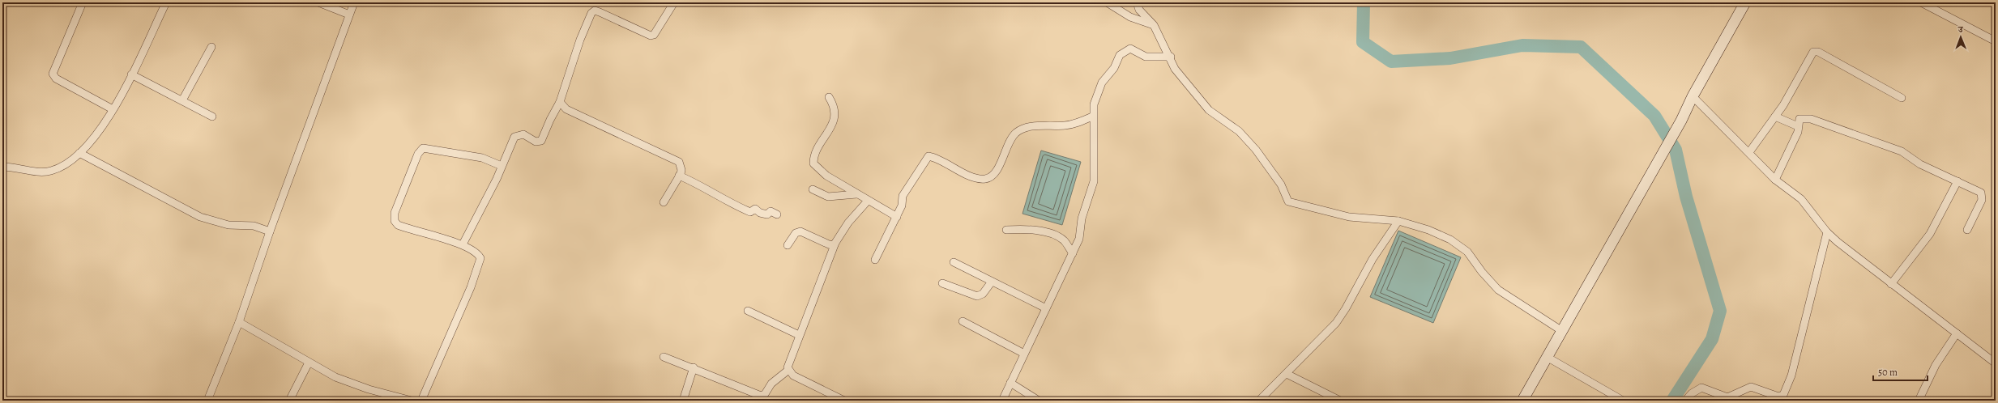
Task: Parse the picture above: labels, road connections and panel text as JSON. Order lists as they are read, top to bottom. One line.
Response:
{"scale_bar":"50 m","north":"top"}
